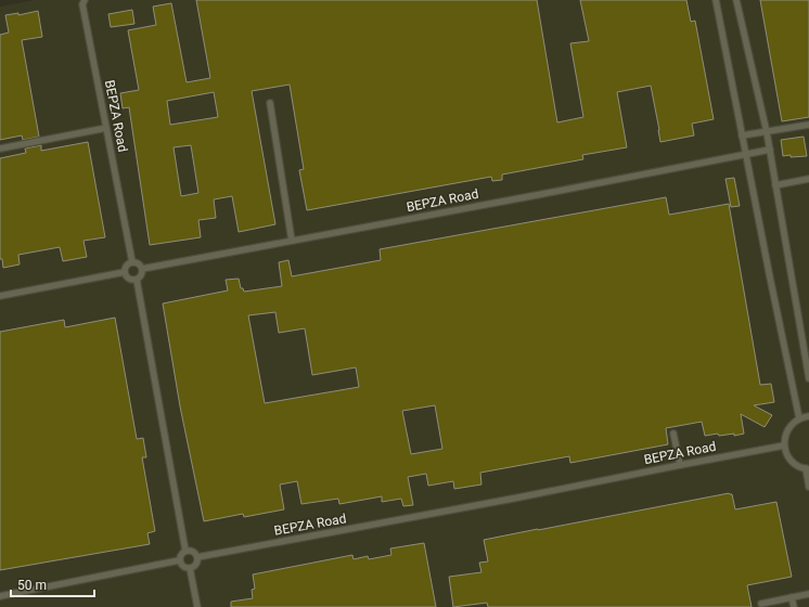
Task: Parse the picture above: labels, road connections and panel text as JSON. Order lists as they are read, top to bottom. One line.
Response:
{"streets":{"lane":["BEPZA Road"]},"scale_bar":"50 m"}
